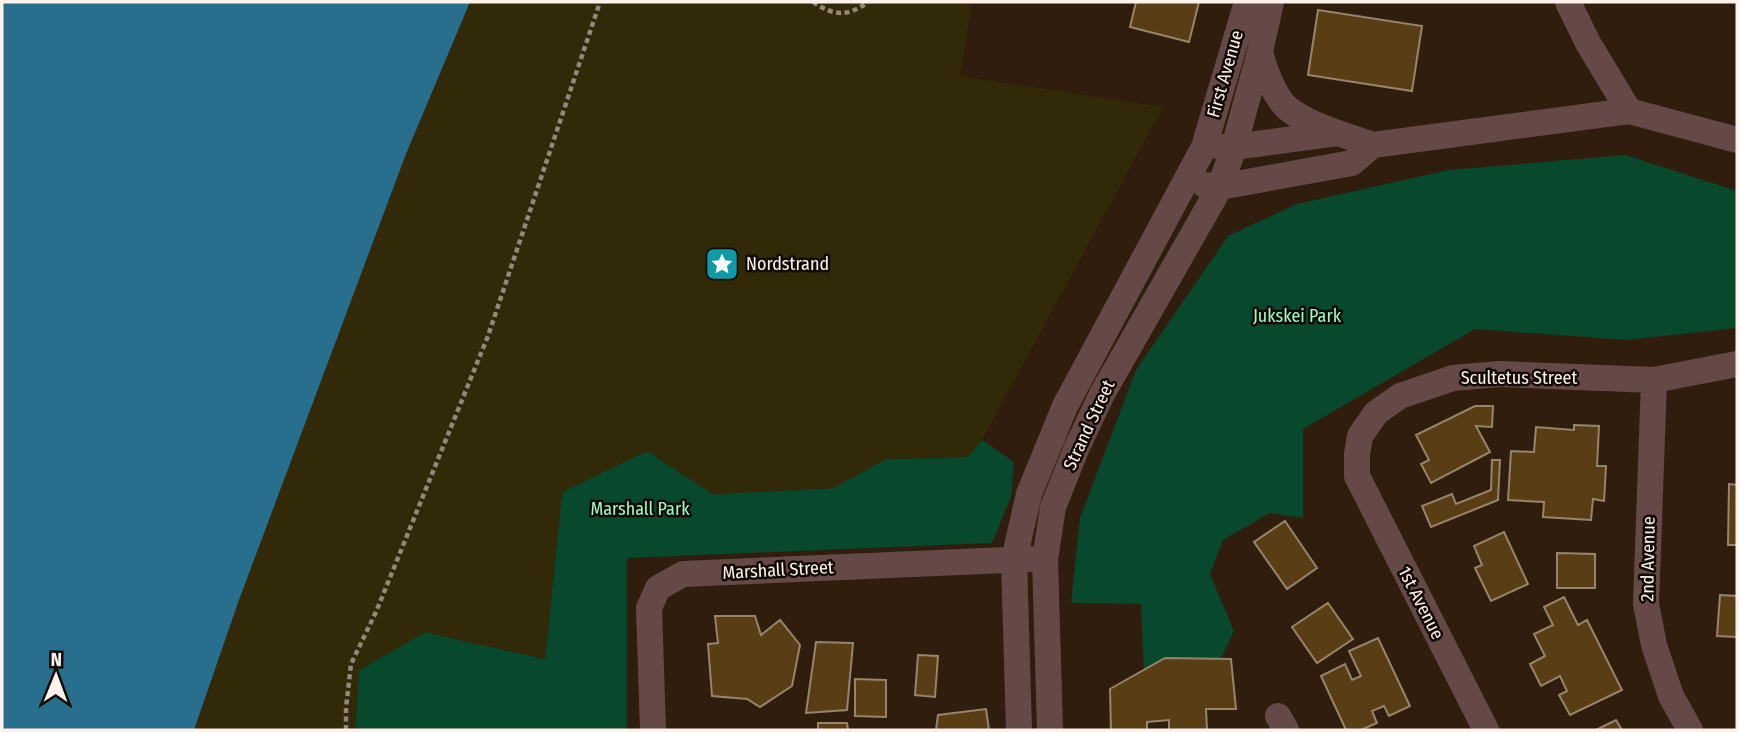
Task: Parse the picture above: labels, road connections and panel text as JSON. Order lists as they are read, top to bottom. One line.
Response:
{"streets":{"street":["First Avenue","Scultetus Street","Strand Street","2nd Avenue","Marshall Street","1st Avenue"]},"crossings":[["First Avenue","Strand Street"],["Scultetus Street","2nd Avenue"],["Scultetus Street","1st Avenue"],["Strand Street","Marshall Street"]],"parks":["Jukskei Park","Marshall Park"],"places":{"place":["Nordstrand"]},"north":"top"}
